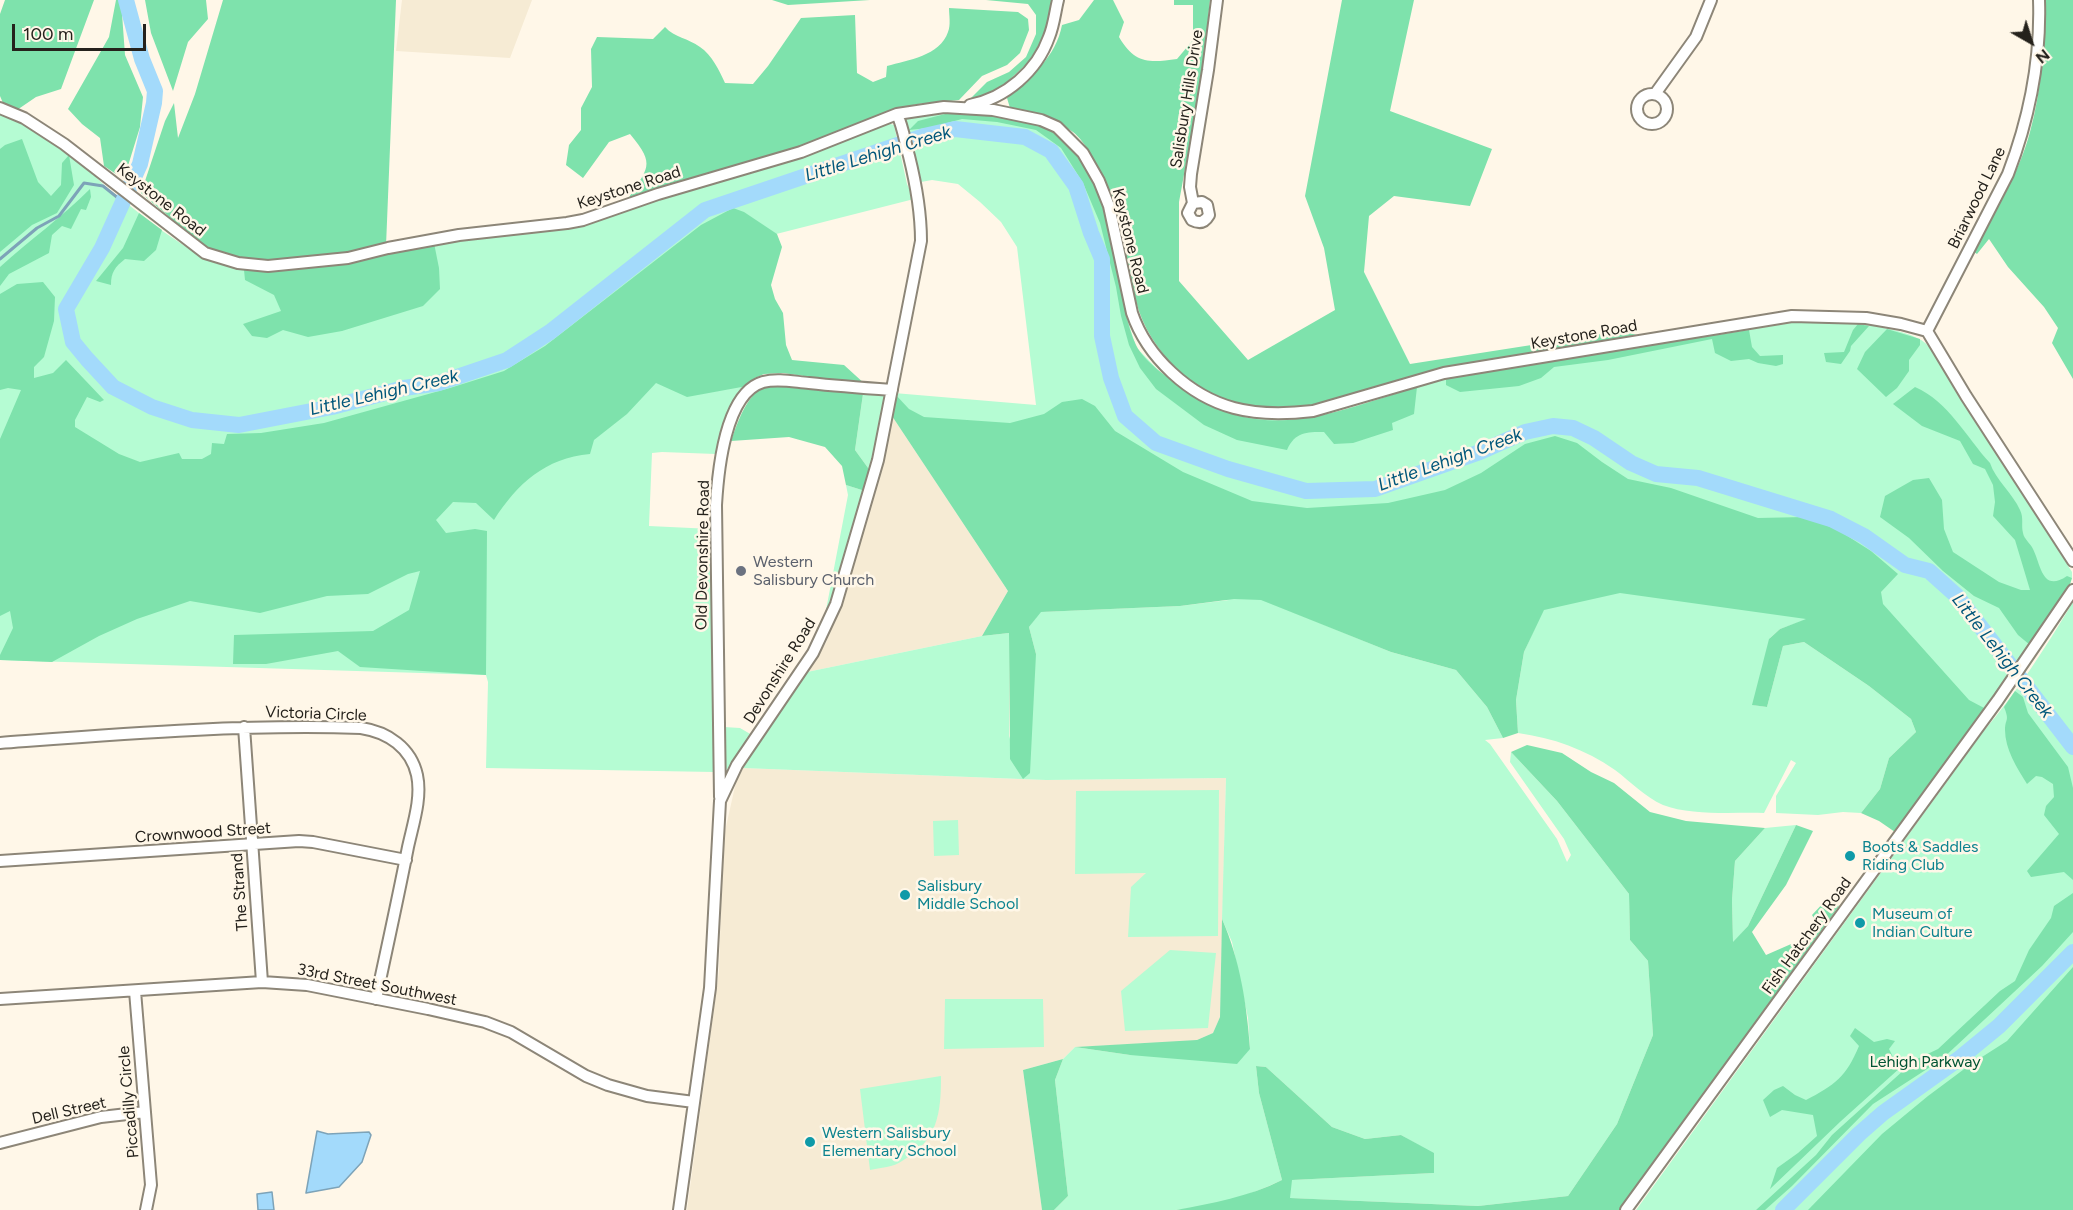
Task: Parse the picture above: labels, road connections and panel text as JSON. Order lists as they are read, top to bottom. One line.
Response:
{"streets":{"street":["Salisbury Hills Drive","Keystone Road","Briarwood Lane","Old Devonshire Road","Devonshire Road","Victoria Circle","Crownwood Street","The Strand","Fish Hatchery Road","33rd Street Southwest","Piccadilly Circle","Dell Street"]},"crossings":[["Keystone Road","Briarwood Lane"],["Keystone Road","Devonshire Road"],["Old Devonshire Road","Devonshire Road"],["Devonshire Road","33rd Street Southwest"],["Victoria Circle","Crownwood Street"],["Victoria Circle","The Strand"],["Victoria Circle","33rd Street Southwest"],["Crownwood Street","The Strand"],["The Strand","33rd Street Southwest"],["33rd Street Southwest","Piccadilly Circle"],["Piccadilly Circle","Dell Street"]],"water":["Little Lehigh Creek"],"parks":["Lehigh Parkway"],"places":["Western Salisbury Church","Boots & Saddles Riding Club","Salisbury Middle School","Museum of Indian Culture","Western Salisbury Elementary School"],"scale_bar":"100 m","north":"bottom right"}
